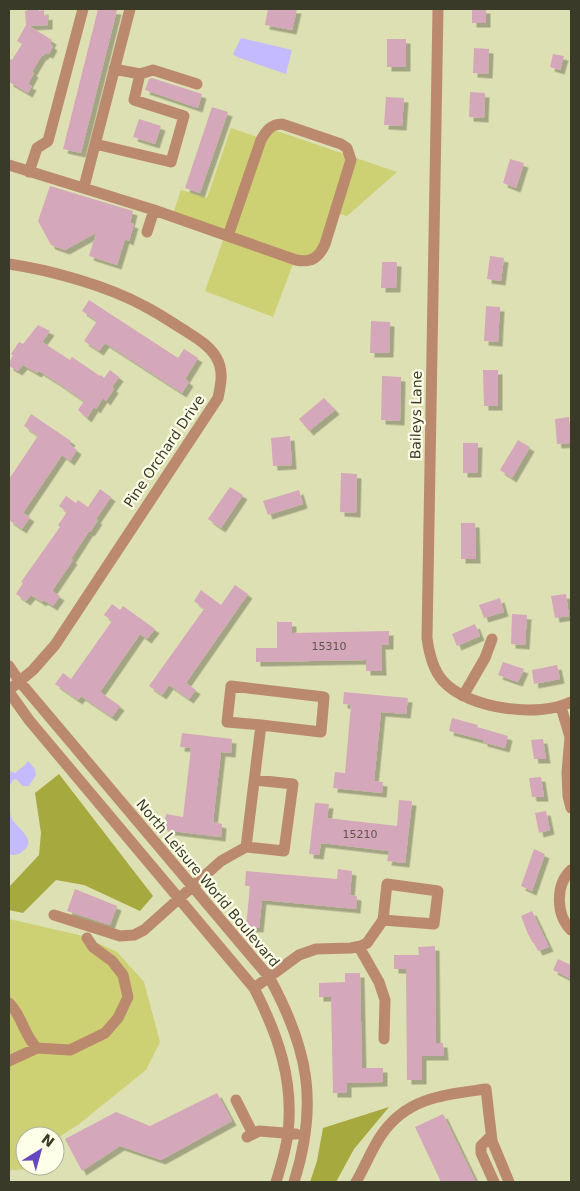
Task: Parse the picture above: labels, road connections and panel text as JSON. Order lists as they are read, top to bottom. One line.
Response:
{"streets":{"street":["Baileys Lane","Pine Orchard Drive","North Leisure World Boulevard"]},"crossings":[["Pine Orchard Drive","North Leisure World Boulevard"]],"house_numbers":["15310","15210"],"north":"top right"}
